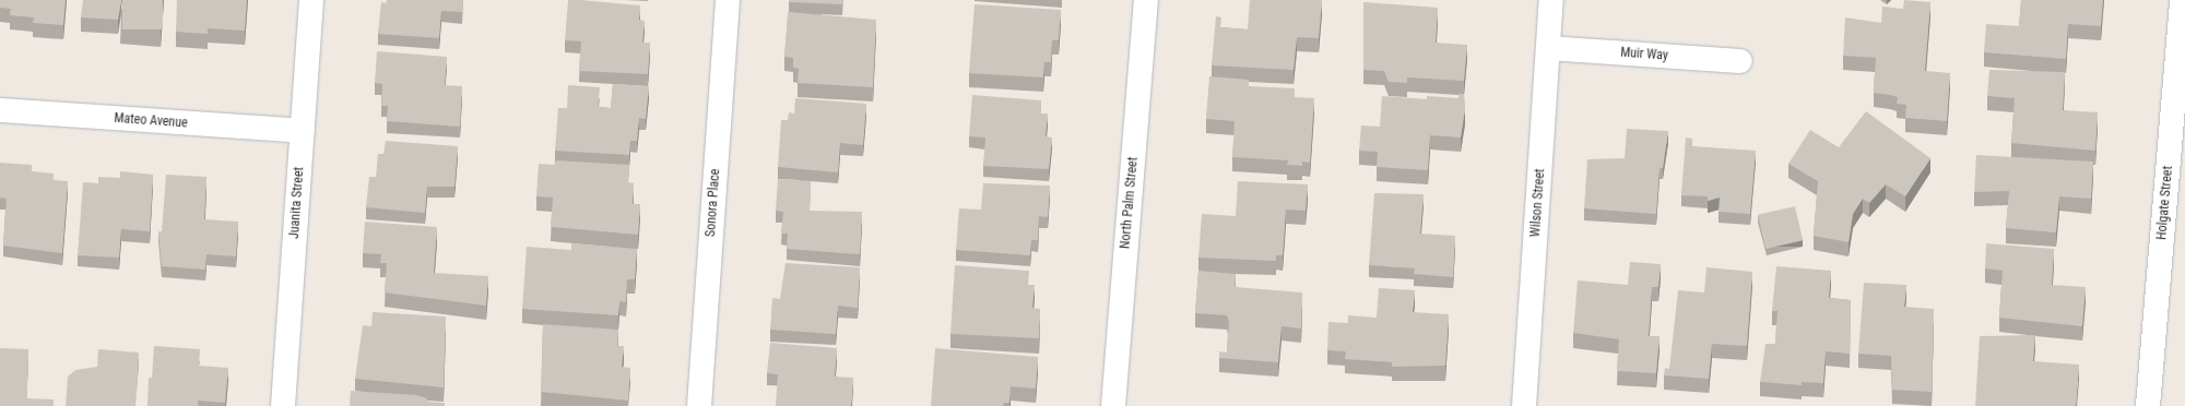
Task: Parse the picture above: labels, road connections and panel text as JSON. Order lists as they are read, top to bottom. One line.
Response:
{"streets":{"street":["Muir Way","Mateo Avenue","Juanita Street","Sonora Place","North Palm Street","Wilson Street","Holgate Street"]},"crossings":[["Muir Way","Wilson Street"],["Mateo Avenue","Juanita Street"]]}
